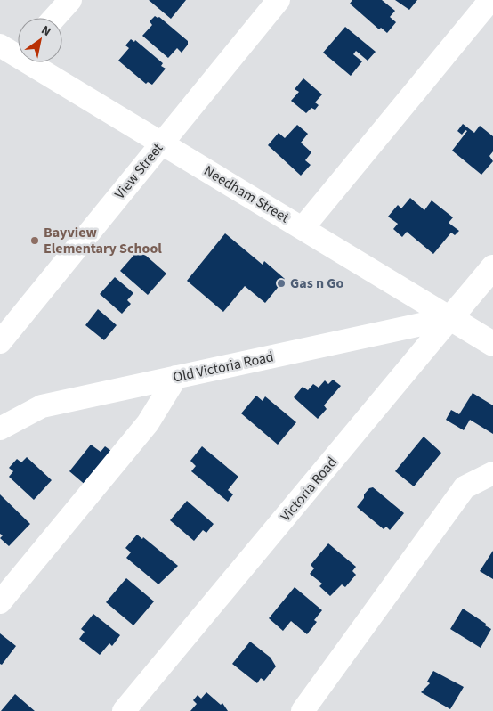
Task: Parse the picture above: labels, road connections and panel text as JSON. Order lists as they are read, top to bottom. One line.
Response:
{"streets":{"main road":["Needham Street","Victoria Road"],"street":["View Street","Old Victoria Road"]},"crossings":[["View Street","Needham Street"],["Needham Street","Old Victoria Road"],["Needham Street","Victoria Road"],["Old Victoria Road","Victoria Road"]],"places":["Bayview Elementary School","Gas n Go"],"north":"top right"}
